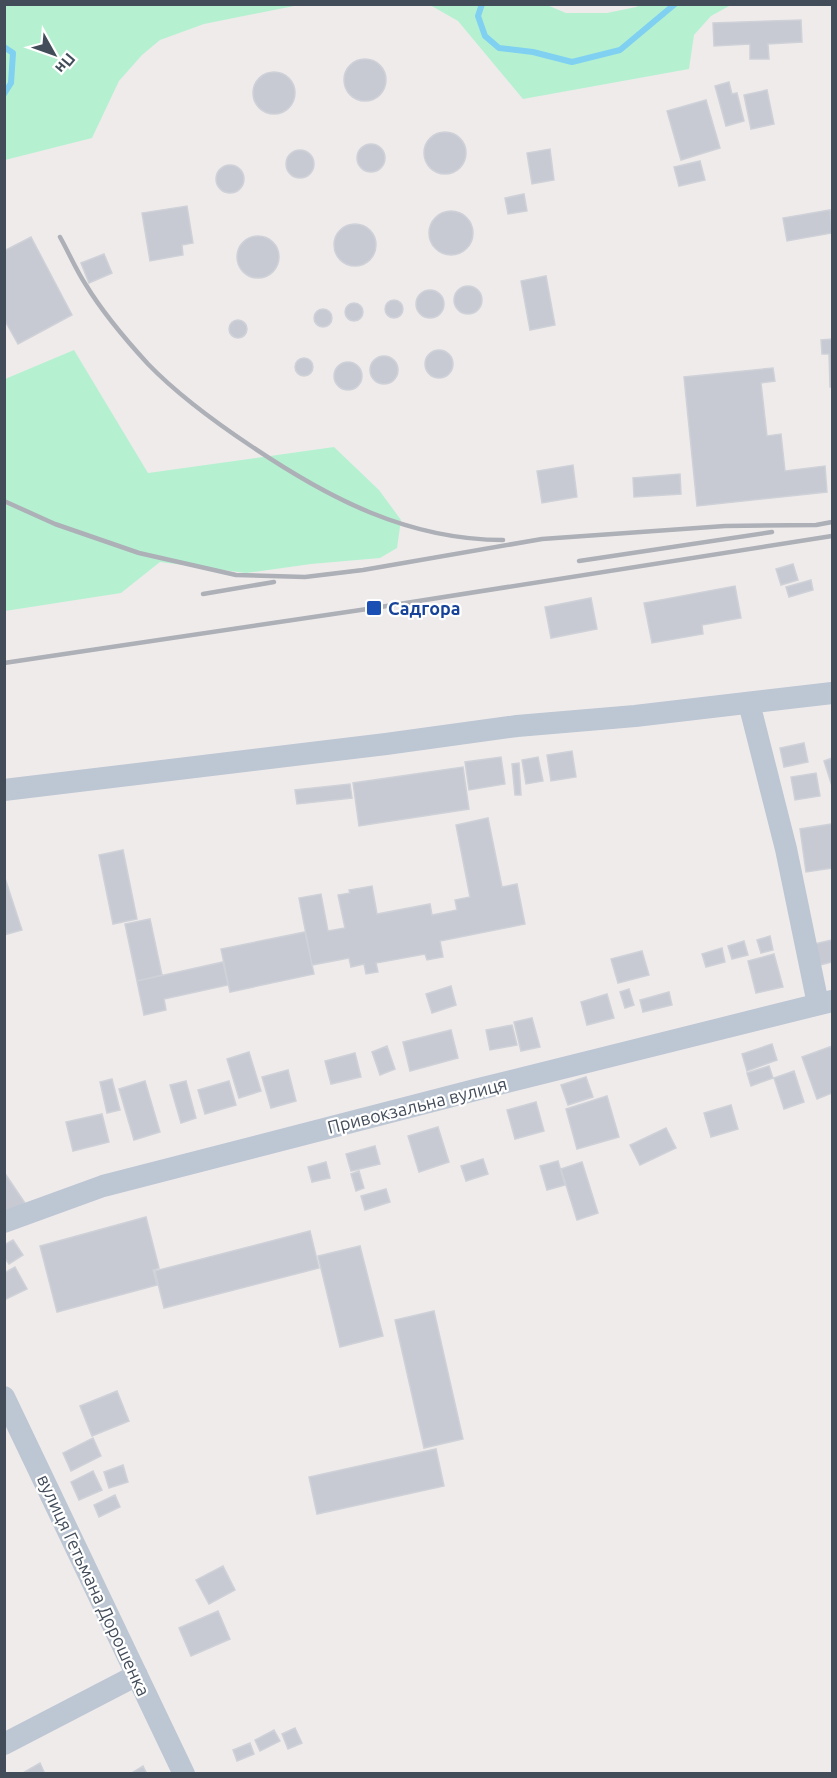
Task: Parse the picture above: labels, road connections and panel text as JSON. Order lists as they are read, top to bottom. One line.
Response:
{"streets":{"street":["Привокзальна вулиця","вулиця Гетьмана Дорошенка"]},"places":{"transit":["Садгора"]},"north":"bottom right"}
